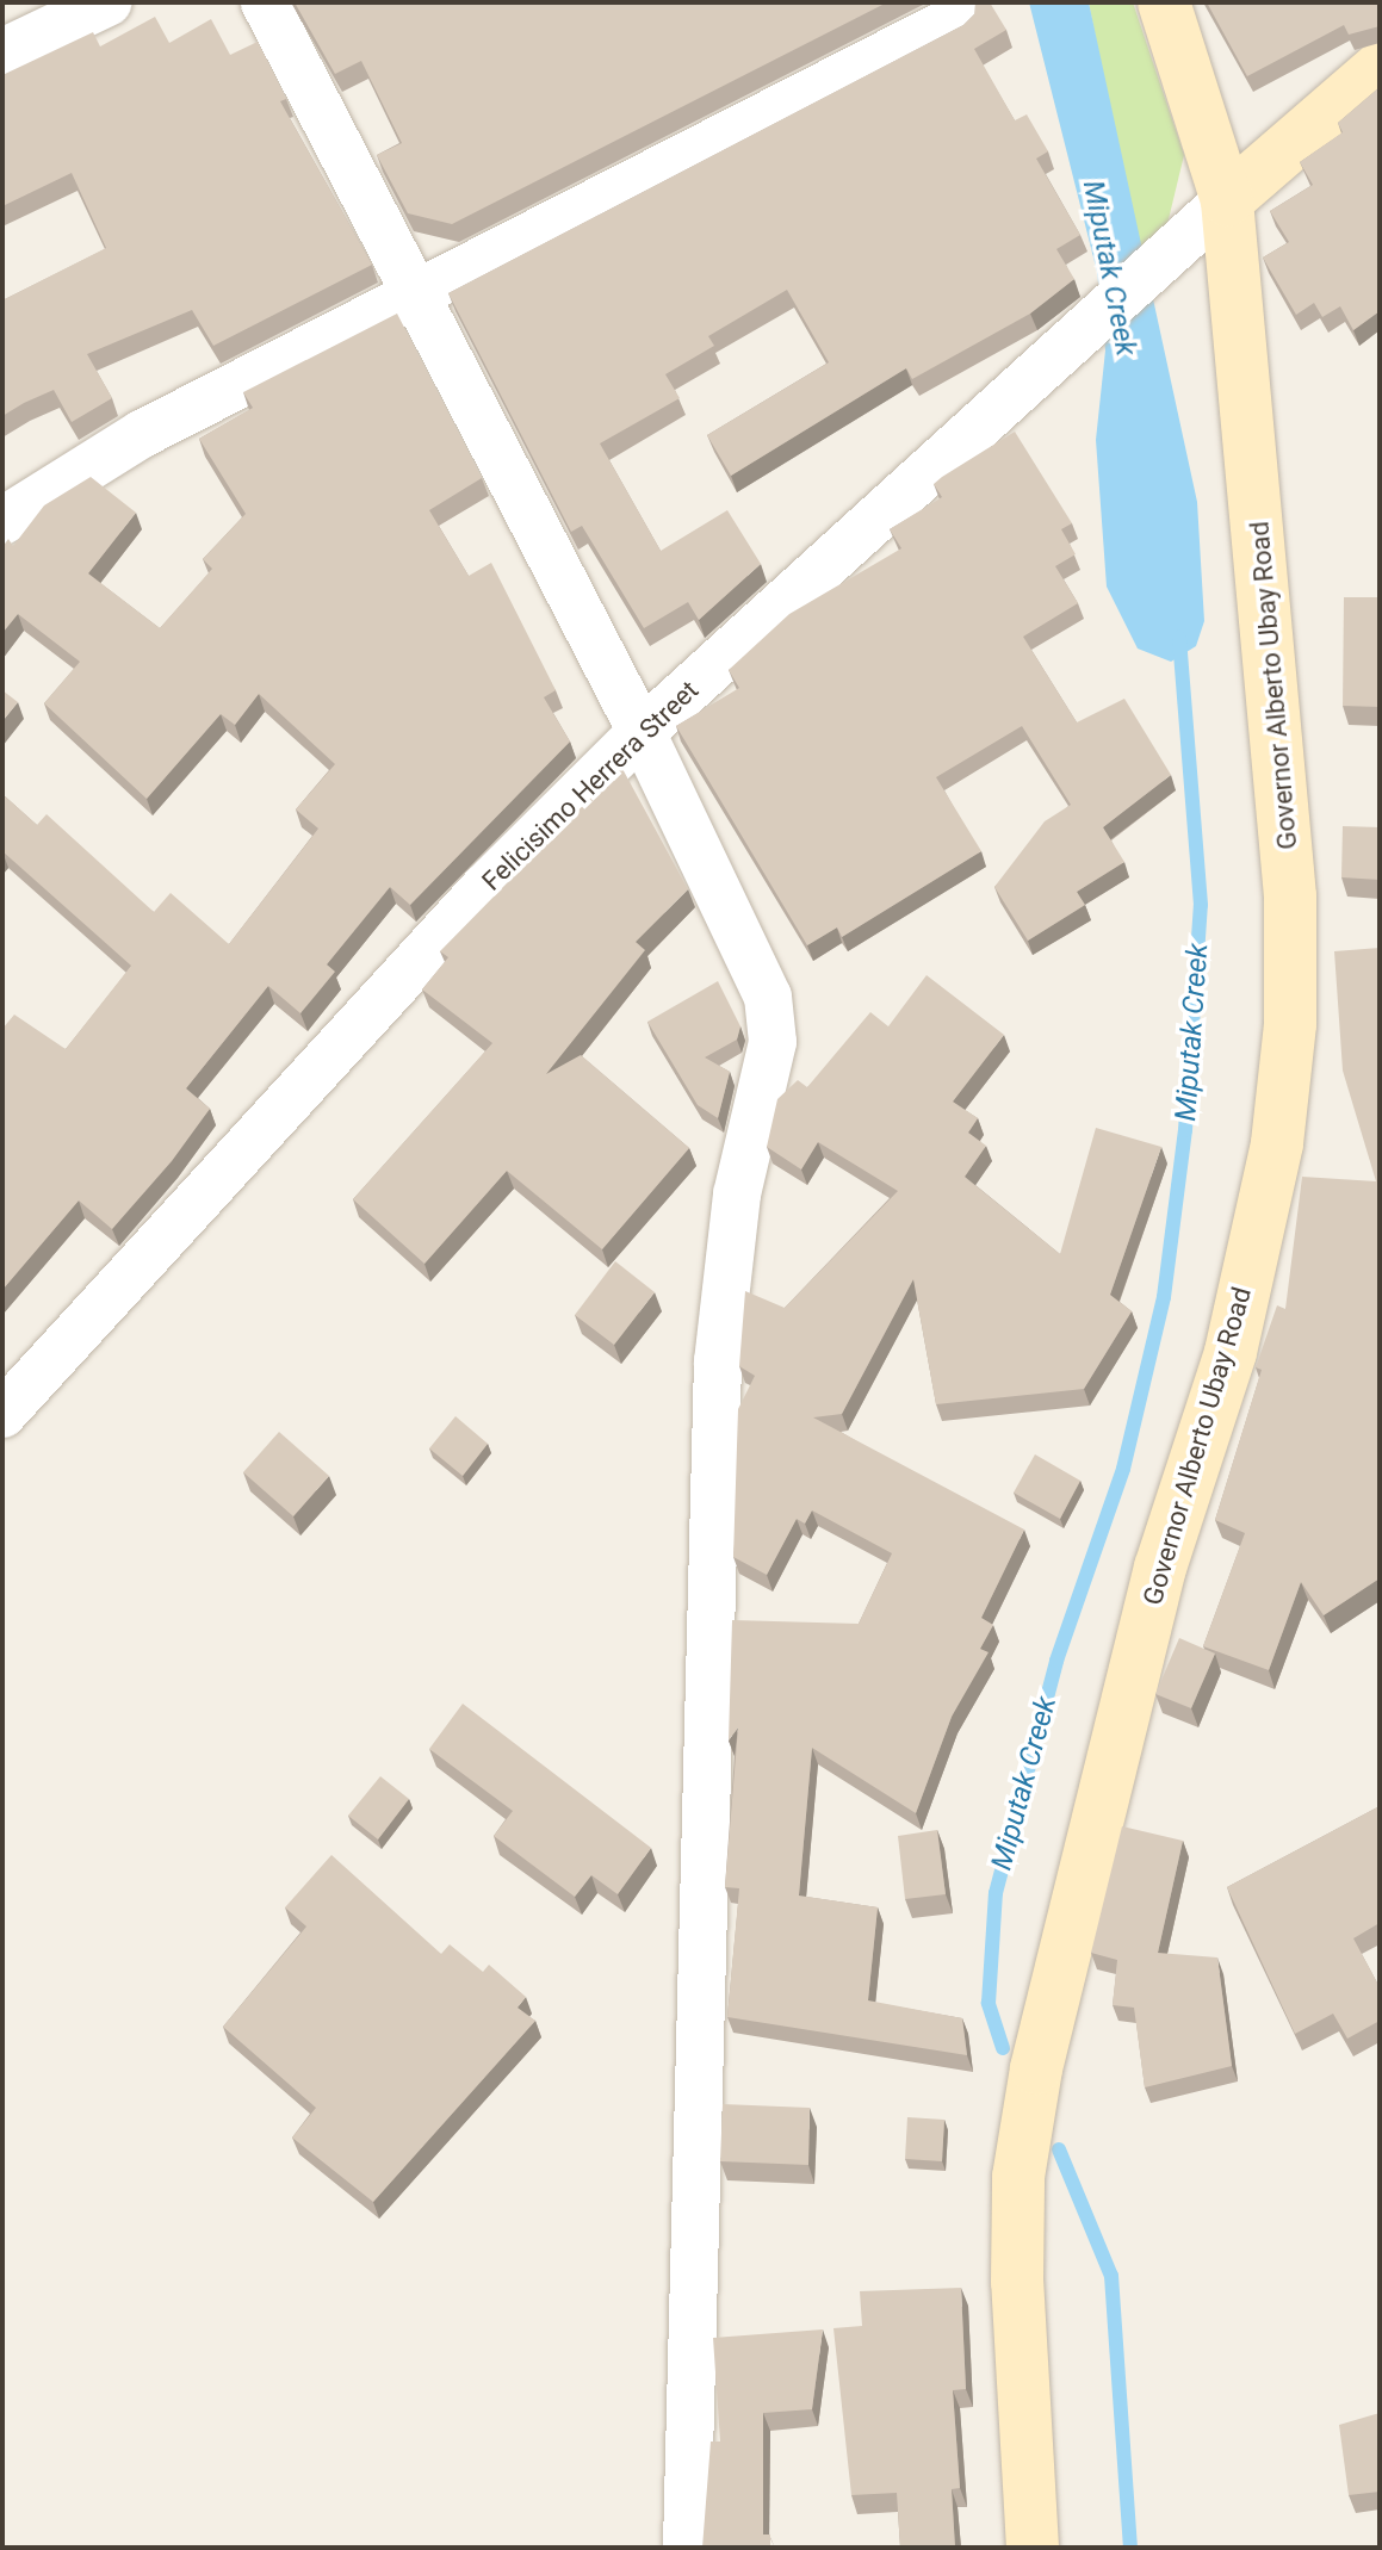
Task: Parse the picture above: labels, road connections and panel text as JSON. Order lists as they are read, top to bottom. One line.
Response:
{"streets":{"main road":["Governor Alberto Ubay Road","Felicisimo Herrera Street"]},"crossings":[["Governor Alberto Ubay Road","Felicisimo Herrera Street"]],"water":["Miputak Creek"]}
